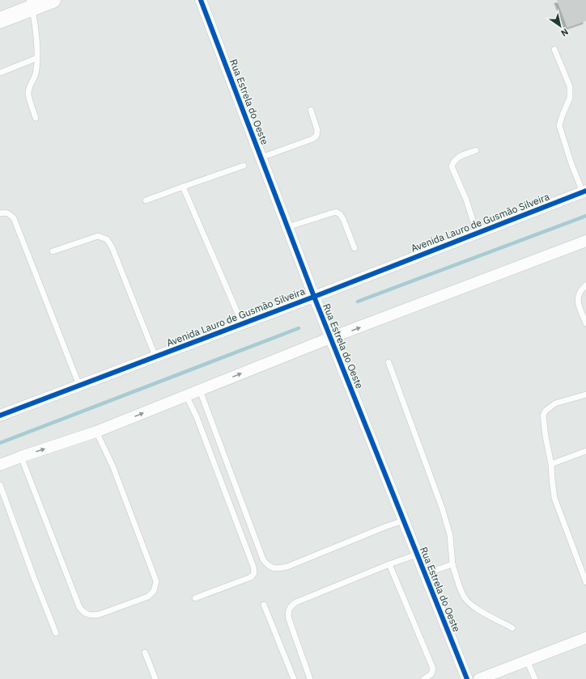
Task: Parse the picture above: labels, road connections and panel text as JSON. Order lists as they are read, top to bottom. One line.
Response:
{"streets":{"street":["Rua Estrela do Oeste","Avenida Lauro de Gusmão Silveira"]},"crossings":[["Rua Estrela do Oeste","Avenida Lauro de Gusmão Silveira"]],"north":"bottom right"}
